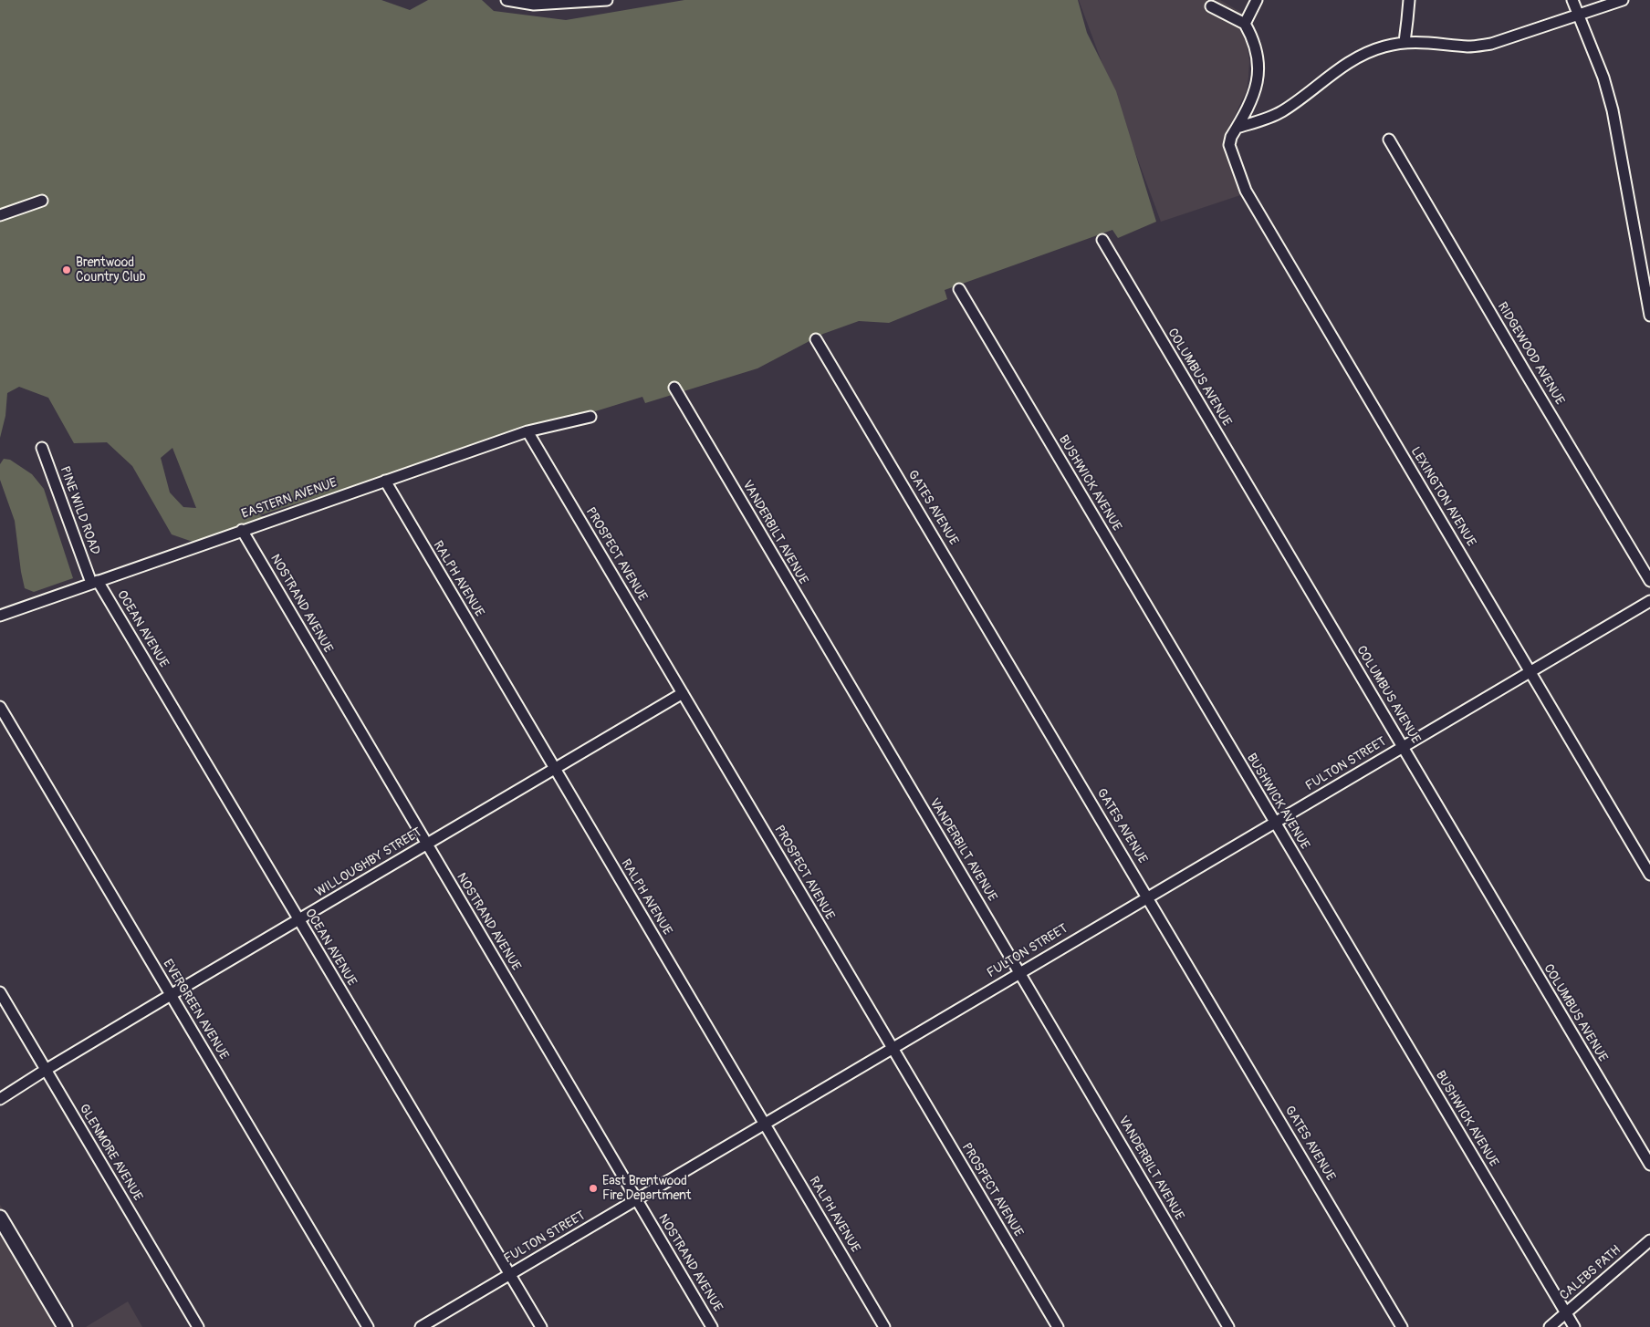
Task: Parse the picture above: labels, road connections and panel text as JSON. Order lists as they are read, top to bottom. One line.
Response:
{"streets":{"street":["RIDGEWOOD AVENUE","COLUMBUS AVENUE","BUSHWICK AVENUE","LEXINGTON AVENUE","EASTERN AVENUE","GATES AVENUE","PINE WILD ROAD","VANDERBILT AVENUE","PROSPECT AVENUE","RALPH AVENUE","NOSTRAND AVENUE","OCEAN AVENUE","FULTON STREET","WILLOUGHBY STREET","EVERGREEN AVENUE","GLENMORE AVENUE","CALEBS PATH"]},"crossings":[["COLUMBUS AVENUE","FULTON STREET"],["BUSHWICK AVENUE","FULTON STREET"],["BUSHWICK AVENUE","CALEBS PATH"],["LEXINGTON AVENUE","FULTON STREET"],["EASTERN AVENUE","PINE WILD ROAD"],["EASTERN AVENUE","PROSPECT AVENUE"],["EASTERN AVENUE","RALPH AVENUE"],["EASTERN AVENUE","NOSTRAND AVENUE"],["EASTERN AVENUE","OCEAN AVENUE"],["GATES AVENUE","FULTON STREET"],["PINE WILD ROAD","OCEAN AVENUE"],["VANDERBILT AVENUE","FULTON STREET"],["PROSPECT AVENUE","FULTON STREET"],["PROSPECT AVENUE","WILLOUGHBY STREET"],["RALPH AVENUE","FULTON STREET"],["RALPH AVENUE","WILLOUGHBY STREET"],["NOSTRAND AVENUE","FULTON STREET"],["NOSTRAND AVENUE","WILLOUGHBY STREET"],["OCEAN AVENUE","FULTON STREET"],["OCEAN AVENUE","WILLOUGHBY STREET"],["WILLOUGHBY STREET","EVERGREEN AVENUE"],["WILLOUGHBY STREET","GLENMORE AVENUE"]],"places":["Brentwood Country Club","East Brentwood Fire Department"]}
